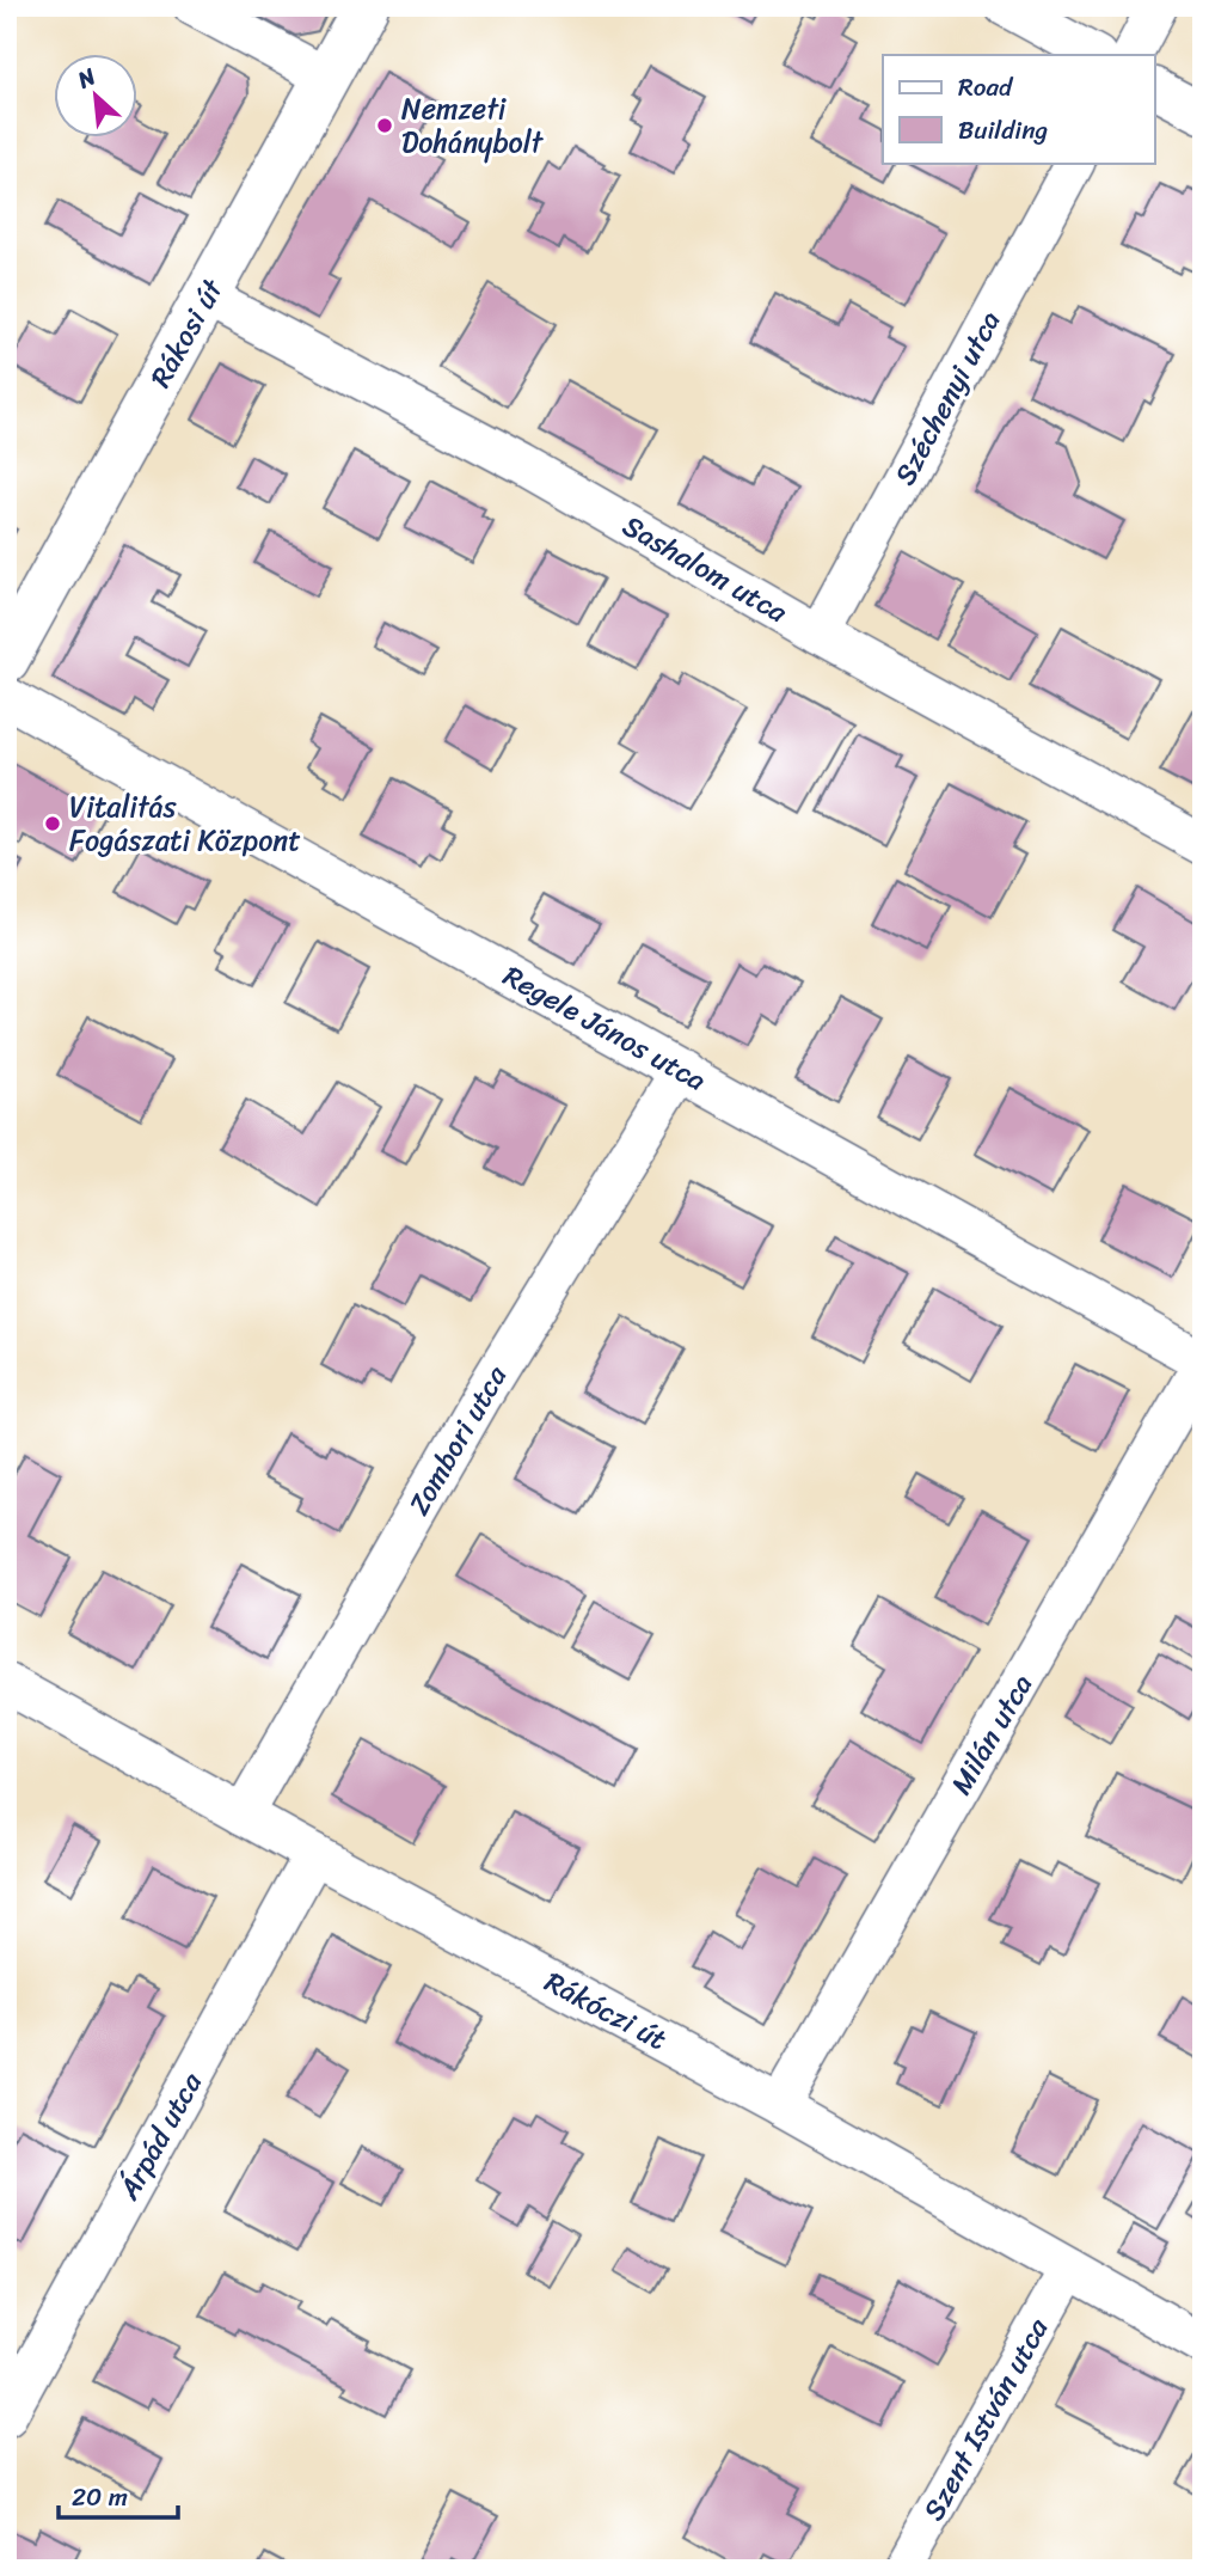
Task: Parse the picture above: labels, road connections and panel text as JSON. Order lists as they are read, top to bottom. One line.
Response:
{"streets":{"main road":["Rákosi út"],"street":["Széchenyi utca","Sashalom utca","Regele János utca","Zombori utca","Milán utca","Rákóczi út","Árpád utca","Szent István utca"]},"crossings":[["Rákosi út","Sashalom utca"],["Széchenyi utca","Sashalom utca"],["Regele János utca","Zombori utca"],["Regele János utca","Milán utca"],["Zombori utca","Rákóczi út"],["Milán utca","Rákóczi út"],["Rákóczi út","Árpád utca"],["Rákóczi út","Szent István utca"]],"places":["Nemzeti Dohánybolt","Vitalitás Fogászati Központ"],"legend":["Road","Building"],"scale_bar":"20 m","north":"top left"}
